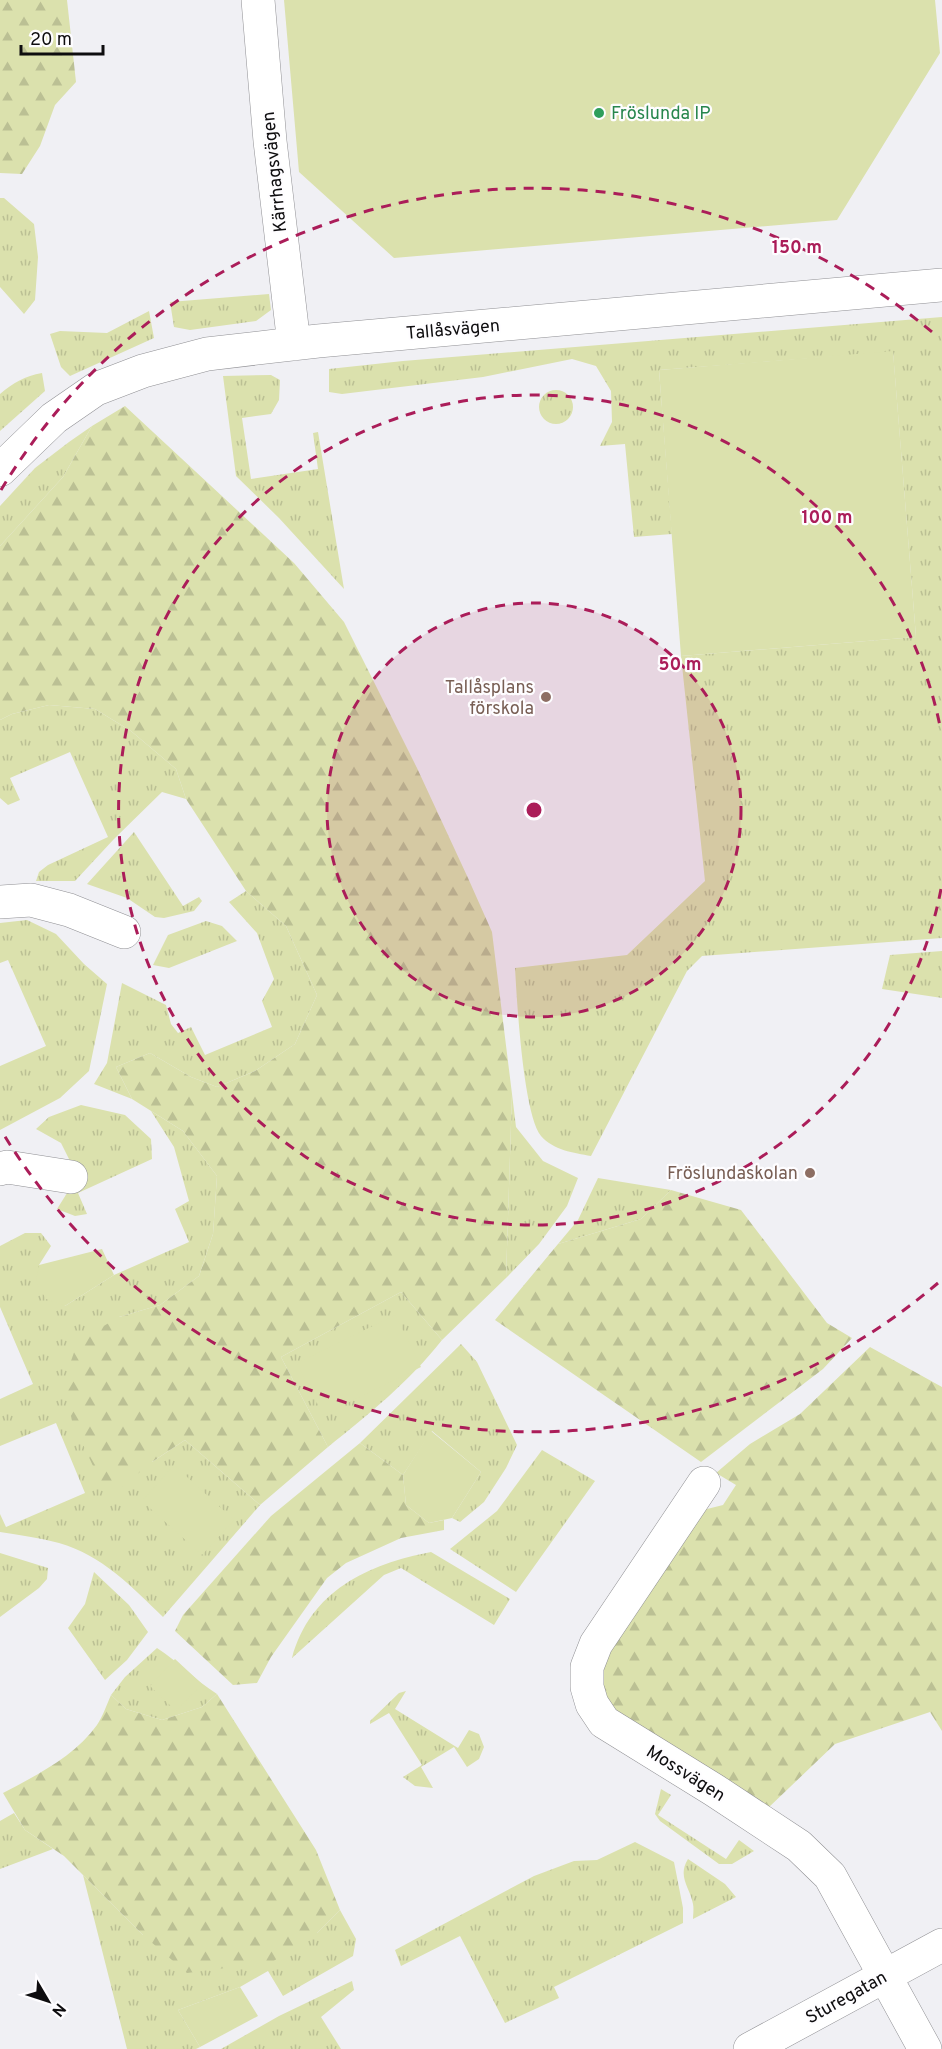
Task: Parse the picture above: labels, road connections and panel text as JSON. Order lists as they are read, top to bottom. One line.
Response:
{"streets":{"street":["Kärrhagsvägen","Tallåsvägen","Mossvägen","Sturegatan"]},"crossings":[["Kärrhagsvägen","Tallåsvägen"],["Mossvägen","Sturegatan"]],"places":["Fröslunda IP","Tallåsplans förskola","Fröslundaskolan"],"scale_bar":"20 m","north":"bottom right","rings":["150 m","100 m","50 m"]}
